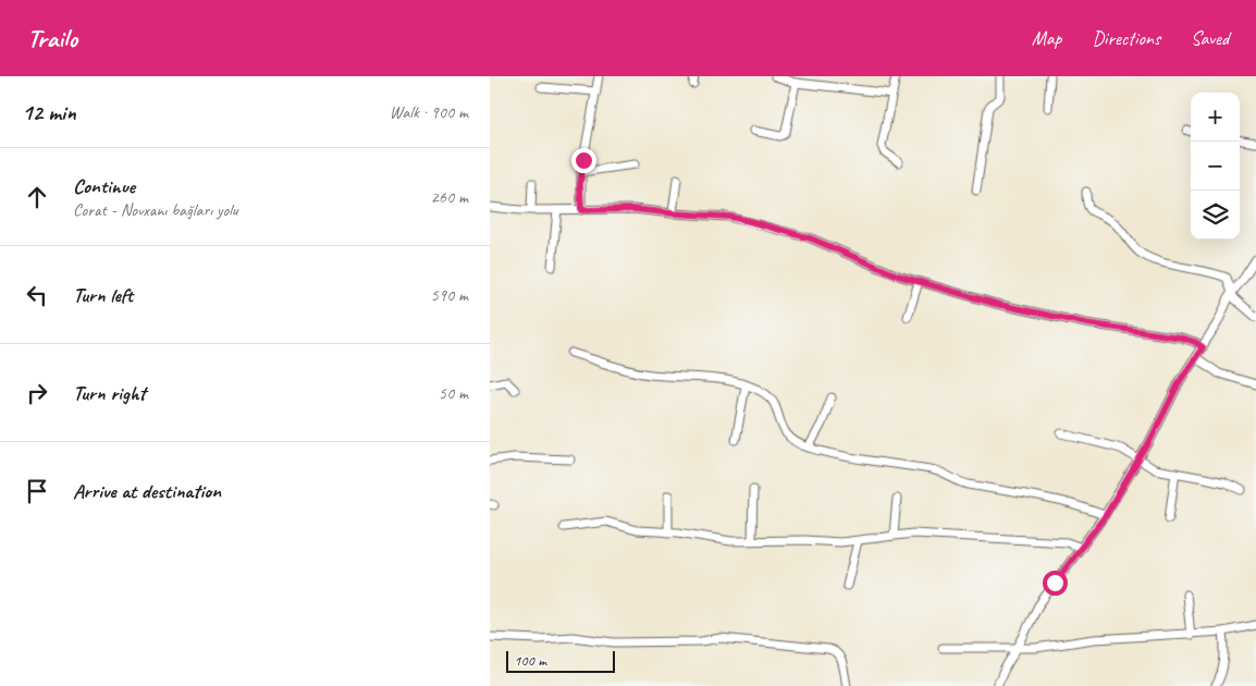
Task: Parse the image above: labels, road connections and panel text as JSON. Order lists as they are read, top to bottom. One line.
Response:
{"scale_bar":"100 m","page":{"header":"Trailo","nav":["Map","Directions","Saved"],"heading":["12 min","Walk · 900 m"],"map_buttons":["+","−"],"list":[["Continue","Corat - Novxanı bağları yolu","260 m"],["Turn left","590 m"],["Turn right","50 m"],"Arrive at destination"],"scale":"100 m"}}
